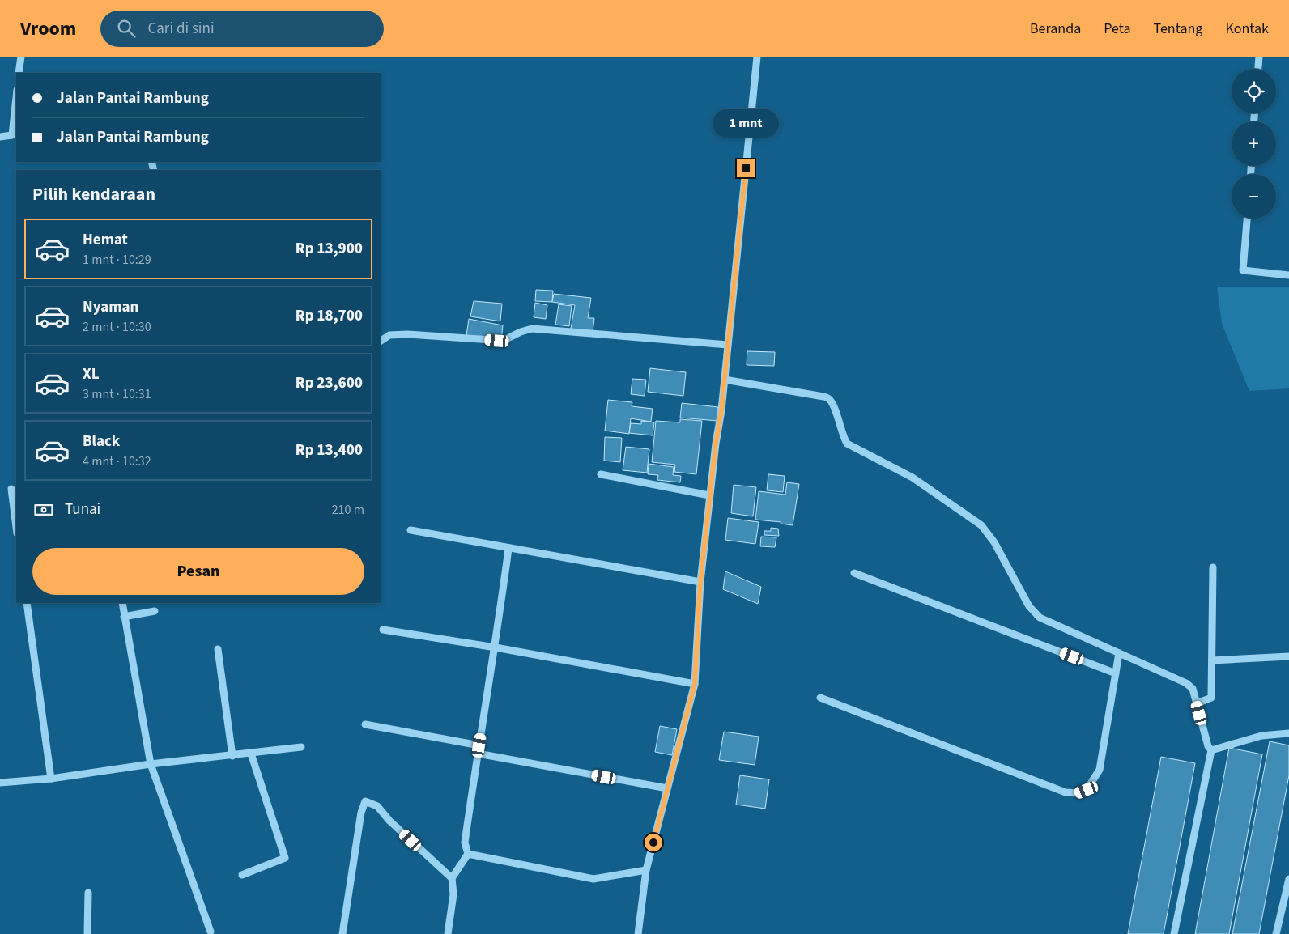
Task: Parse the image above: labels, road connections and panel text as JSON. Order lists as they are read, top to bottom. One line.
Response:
{"page":{"header":"Vroom","search":"Cari di sini","nav":["Beranda","Peta","Tentang","Kontak"],"map_buttons":["+","−"],"banner":["Jalan Pantai Rambung","Jalan Pantai Rambung"],"bubble":"1 mnt","heading":"Pilih kendaraan","list":[{"name":"Hemat","note":"1 mnt · 10:29","value":"Rp 13,900"},{"name":"Nyaman","note":"2 mnt · 10:30","value":"Rp 18,700"},{"name":"XL","note":"3 mnt · 10:31","value":"Rp 23,600"},{"name":"Black","note":"4 mnt · 10:32","value":"Rp 13,400"}],"pay":["Tunai","210 m"],"buttons":"Pesan"}}
